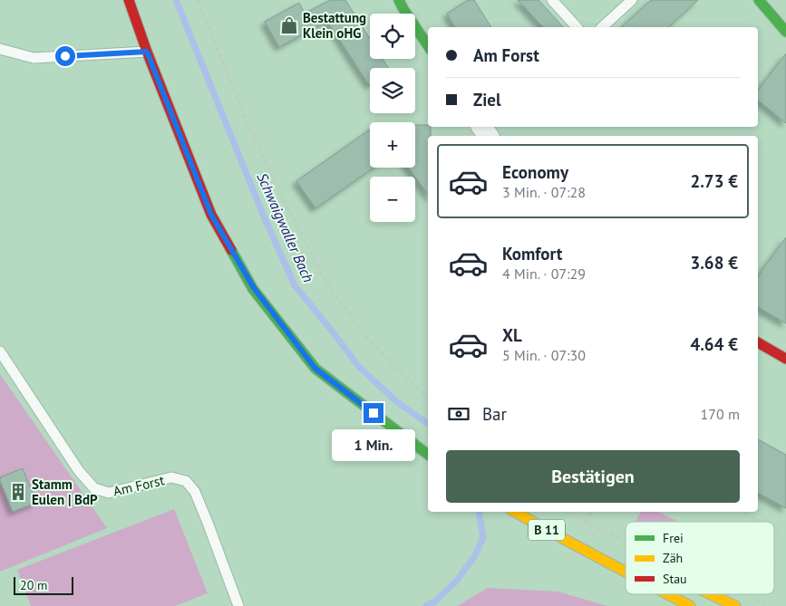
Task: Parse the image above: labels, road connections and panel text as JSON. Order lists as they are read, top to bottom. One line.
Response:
{"streets":{"main road":["B 11"],"lane":["Am Forst"]},"water":["Schwaigwaller Bach"],"places":{"shop":["Bestattung Klein oHG"],"building":["Stamm Eulen | BdP"]},"legend":["Frei","Zäh","Stau"],"scale_bar":"20 m","page":{"map_buttons":["+","−"],"banner":["Am Forst","Ziel"],"list":[{"name":"Economy","note":"3 Min. · 07:28","value":"2.73 €"},{"name":"Komfort","note":"4 Min. · 07:29","value":"3.68 €"},{"name":"XL","note":"5 Min. · 07:30","value":"4.64 €"}],"pay":["Bar","170 m"],"bubble":"1 Min.","buttons":"Bestätigen","scale":"20 m"}}
